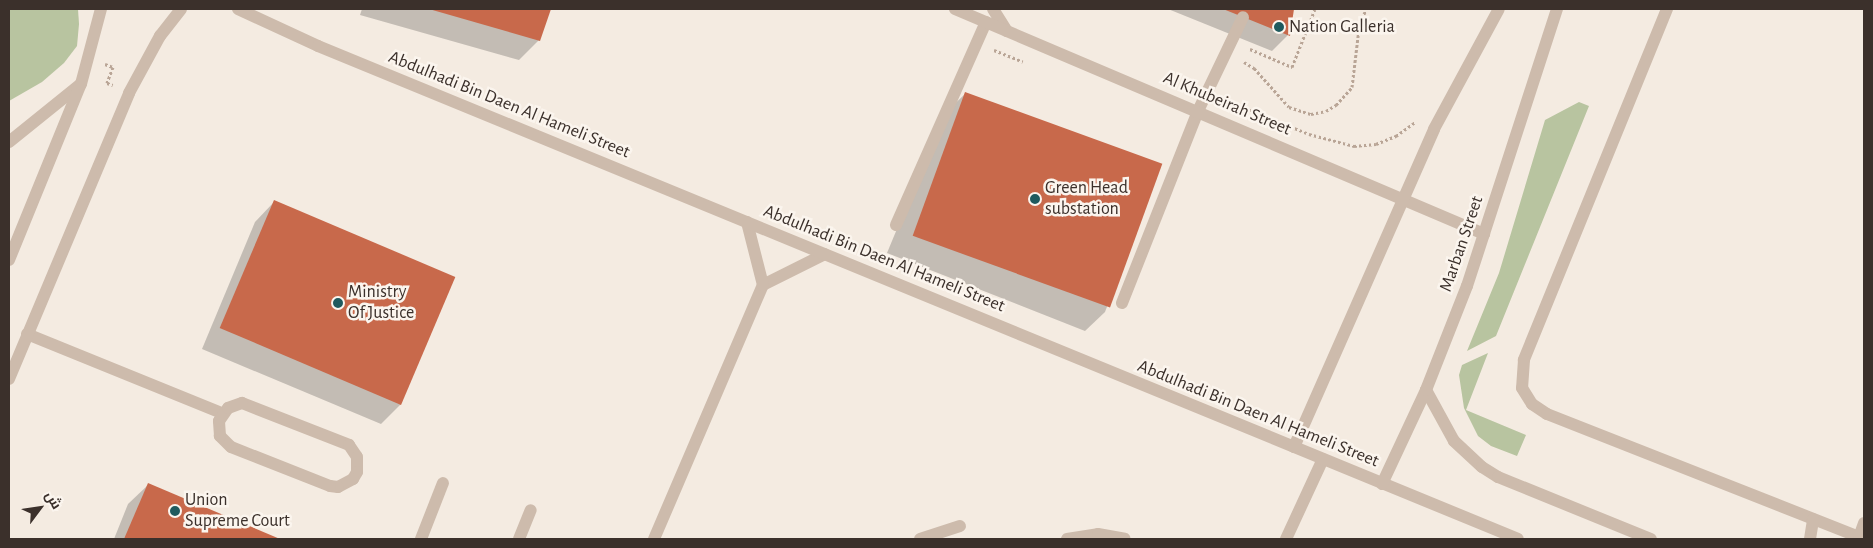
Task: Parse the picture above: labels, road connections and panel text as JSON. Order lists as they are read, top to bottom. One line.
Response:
{"streets":{"street":["Al Khubeirah Street","Abdulhadi Bin Daen Al Hameli Street","Marban Street"]},"crossings":[["Al Khubeirah Street","Marban Street"],["Abdulhadi Bin Daen Al Hameli Street","Marban Street"]],"places":["Nation Galleria","Green Head substation","Ministry Of Justice","Union Supreme Court"],"north":"top right"}
